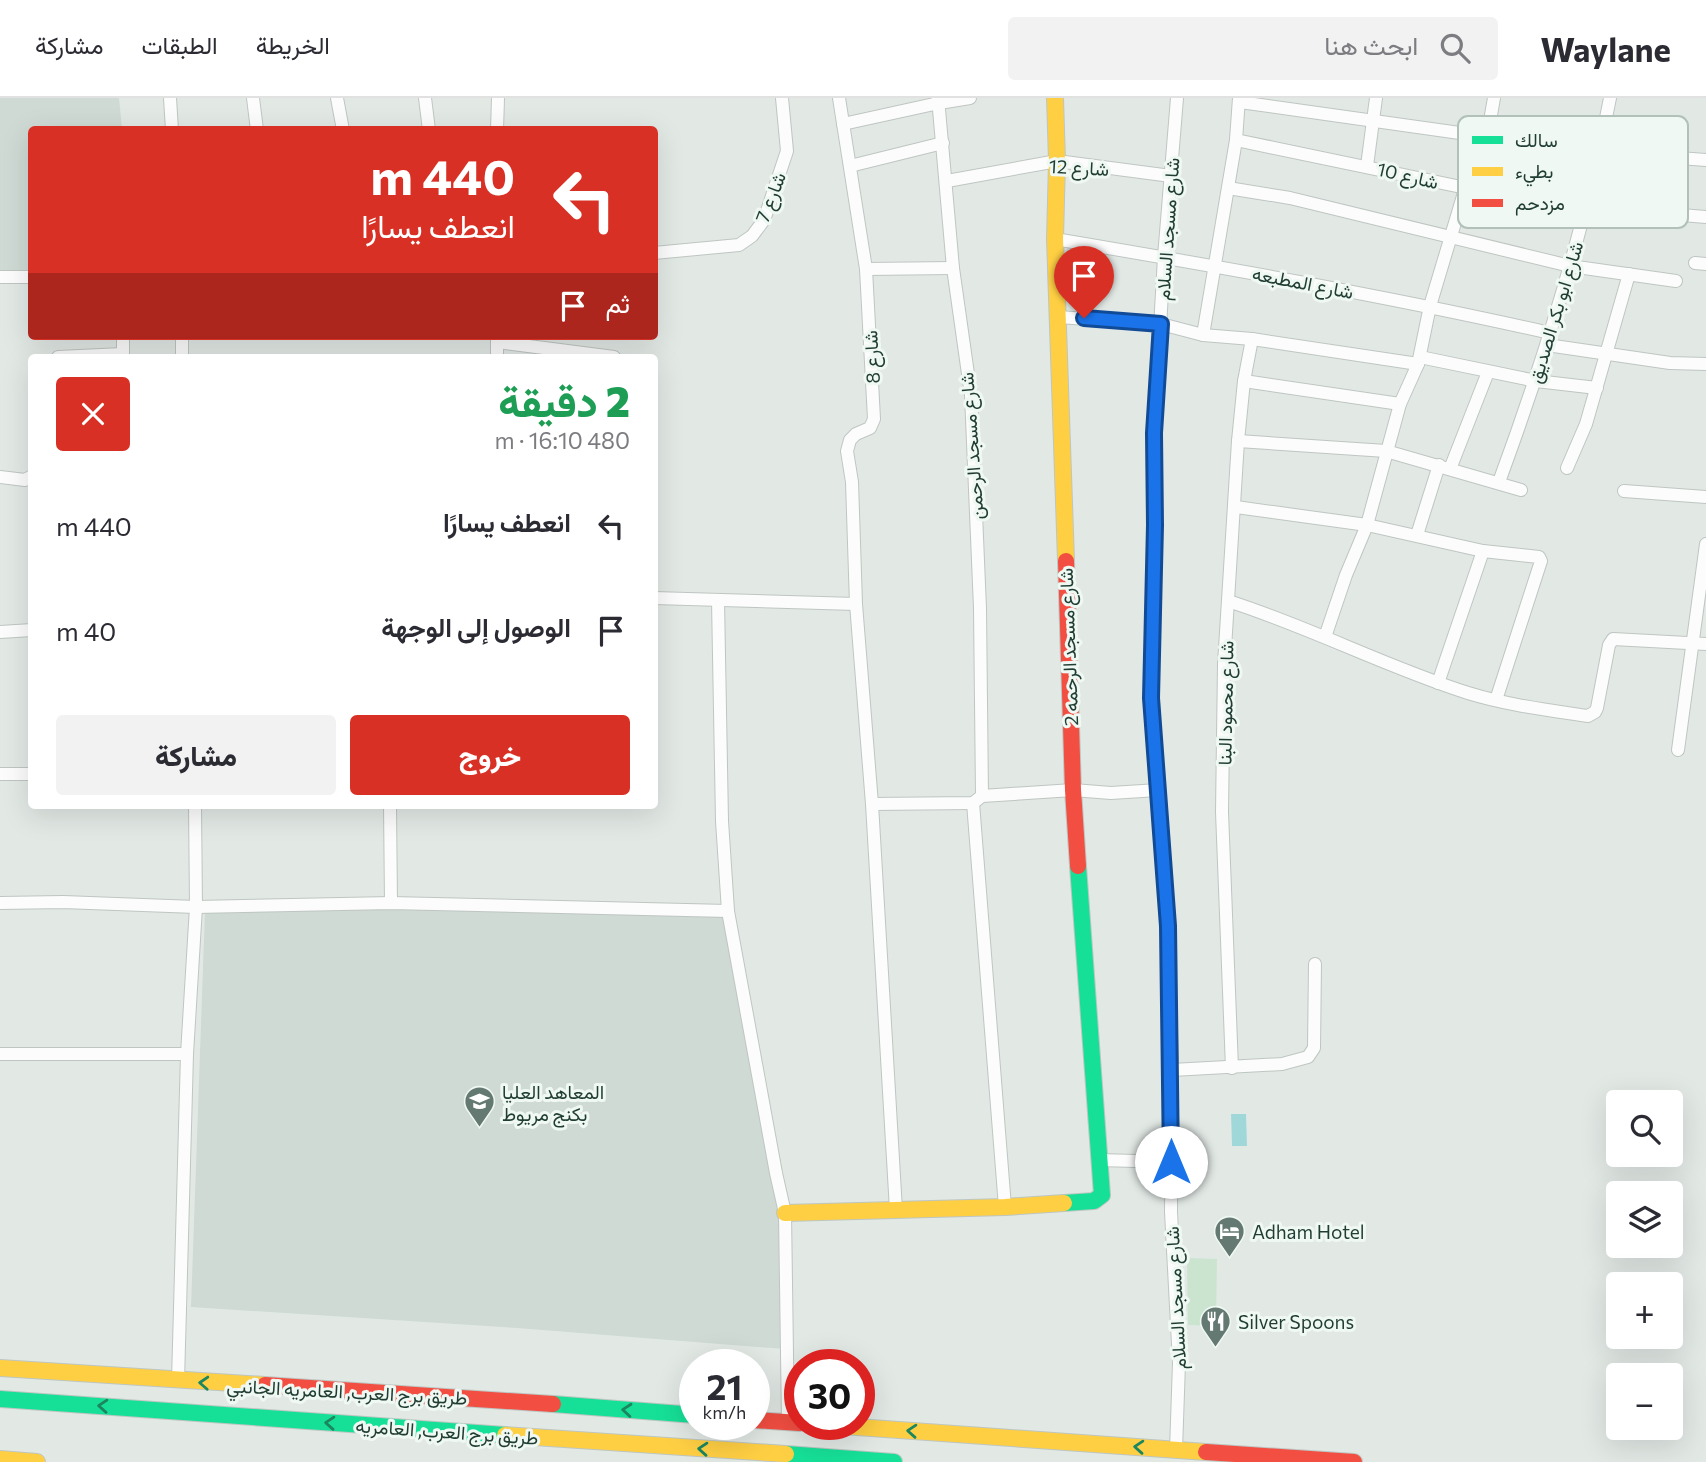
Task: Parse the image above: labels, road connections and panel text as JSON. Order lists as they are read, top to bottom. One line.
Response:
{"streets":{"main road":["شارع مسجد الرحمه 2","طريق برج العرب, العامريه الجانبي","طريق برج العرب, العامريه"],"street":["شارع 12","شارع 10","شارع 7","شارع مسجد السلام","شارع المطبعه","شارع ابو بكر الصديق","شارع 8","شارع مسجد الرحمن","شارع محمود البنا"]},"crossings":[["شارع 12","شارع مسجد السلام"],["شارع 12","شارع مسجد الرحمن"],["شارع 12","شارع مسجد الرحمه 2"],["شارع مسجد السلام","شارع المطبعه"],["شارع المطبعه","شارع ابو بكر الصديق"],["شارع المطبعه","شارع مسجد الرحمه 2"],["شارع مسجد الرحمن","شارع مسجد الرحمه 2"]],"one_way":["طريق برج العرب, العامريه الجانبي","طريق برج العرب, العامريه"],"places":{"school or university":["المعاهد العليا بكنج مريوط"],"hotel":["Adham Hotel"],"restaurant":["Silver Spoons"]},"legend":["سالك","بطيء","مزدحم"],"page":{"header":"Waylane","search":"ابحث هنا","nav":["الخريطة","الطبقات","مشاركة"],"turn":["440 m","انعطف يسارًا"],"then":"ثم","heading":["2 دقيقة","480 m · 16:10"],"list":[{"name":"انعطف يسارًا","value":"440 m"},{"name":"الوصول إلى الوجهة","value":"40 m"}],"buttons":["خروج","مشاركة"],"map_buttons":["+","−"],"speed":"21 km/h","limit":"30"}}
